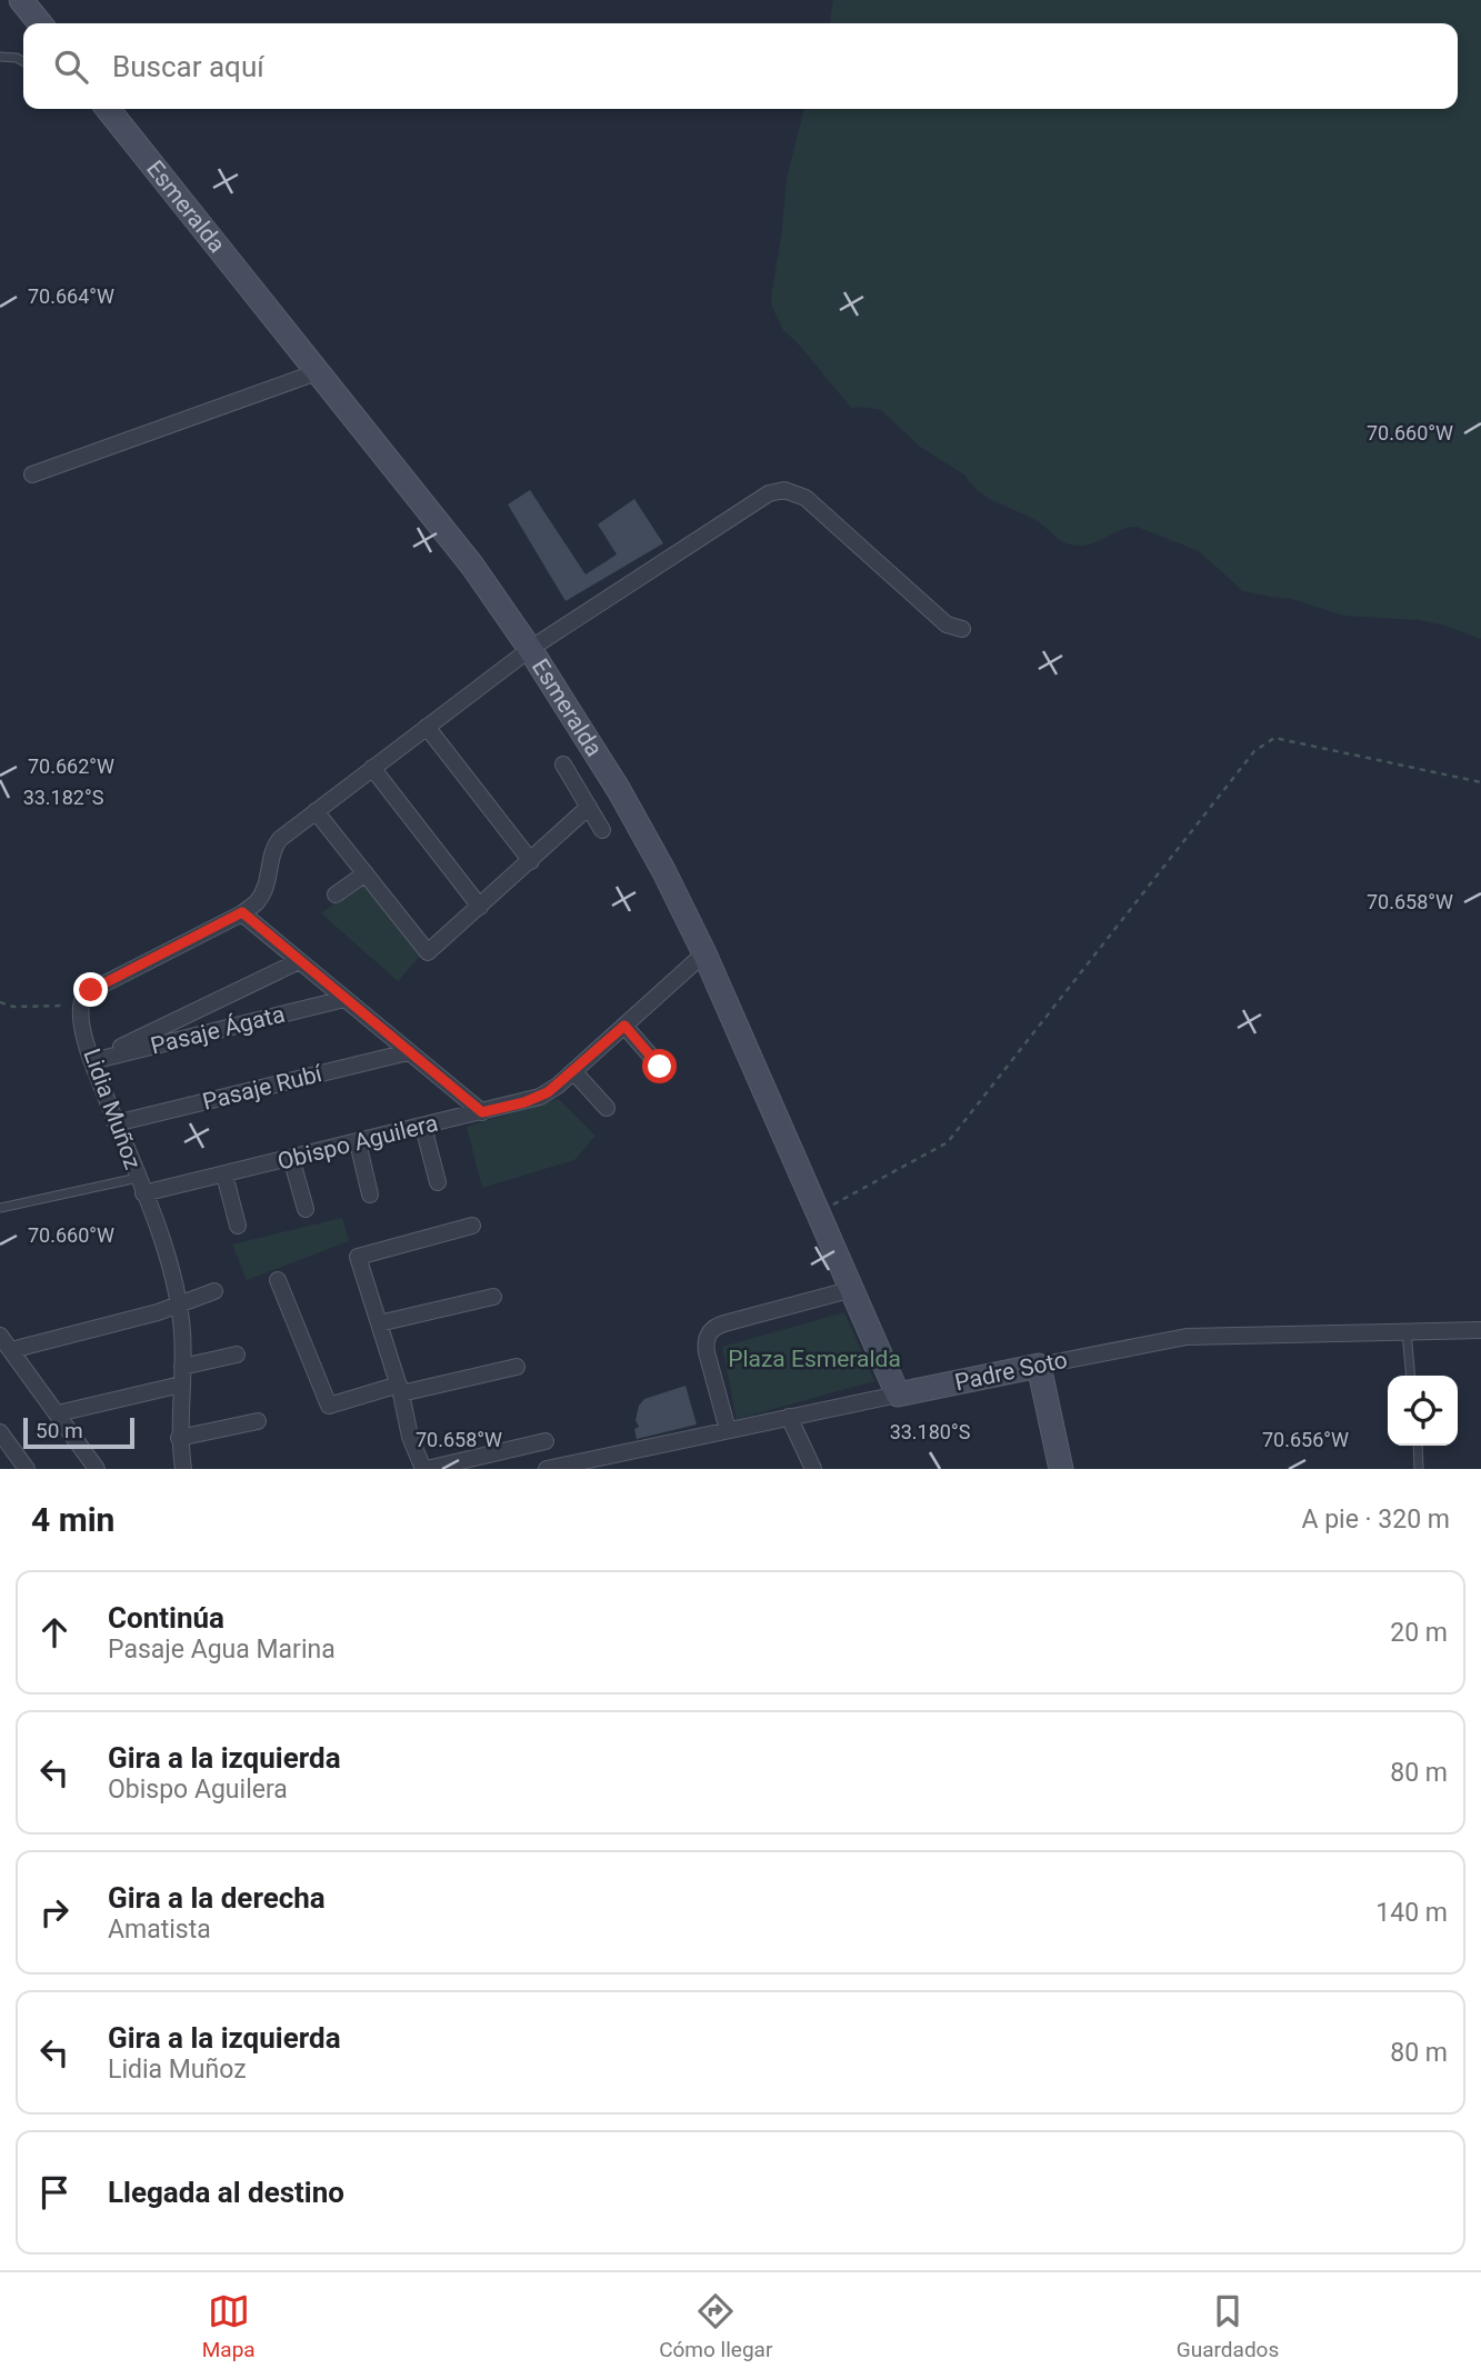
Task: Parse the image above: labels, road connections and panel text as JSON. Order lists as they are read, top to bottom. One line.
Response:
{"streets":{"street":["Esmeralda","Pasaje Ágata","Pasaje Rubí","Lidia Muñoz","Obispo Aguilera","Padre Soto"]},"crossings":[["Esmeralda","Obispo Aguilera"],["Esmeralda","Padre Soto"],["Pasaje Ágata","Lidia Muñoz"],["Pasaje Rubí","Lidia Muñoz"],["Lidia Muñoz","Obispo Aguilera"]],"parks":["Plaza Esmeralda"],"scale_bar":"50 m","page":{"search":"Buscar aquí","scale":"50 m","heading":["4 min","A pie · 320 m"],"list":[["Continúa","Pasaje Agua Marina","20 m"],["Gira a la izquierda","Obispo Aguilera","80 m"],["Gira a la derecha","Amatista","140 m"],["Gira a la izquierda","Lidia Muñoz","80 m"],"Llegada al destino"],"nav":["Mapa","Cómo llegar","Guardados"]},"coordinates":["70.664°W","70.660°W","70.662°W","33.182°S","70.658°W","33.180°S","70.656°W"]}
